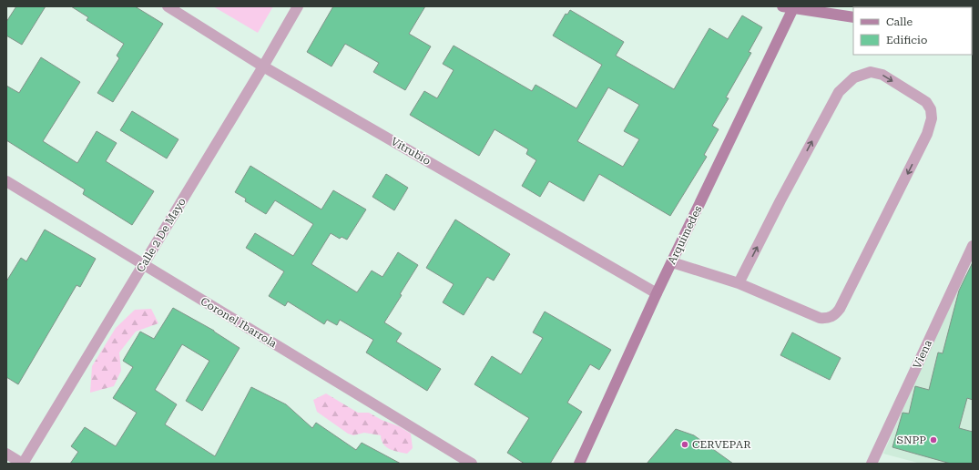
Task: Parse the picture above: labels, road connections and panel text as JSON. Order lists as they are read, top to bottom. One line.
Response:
{"streets":{"main road":["Arquímedes"],"street":["Vitrubio","Calle 2 De Mayo","Coronel Ibarrola","Viena"]},"crossings":[["Vitrubio","Calle 2 De Mayo"],["Vitrubio","Arquímedes"],["Calle 2 De Mayo","Coronel Ibarrola"]],"places":["SNPP","CERVEPAR"],"legend":["Calle","Edificio"]}
